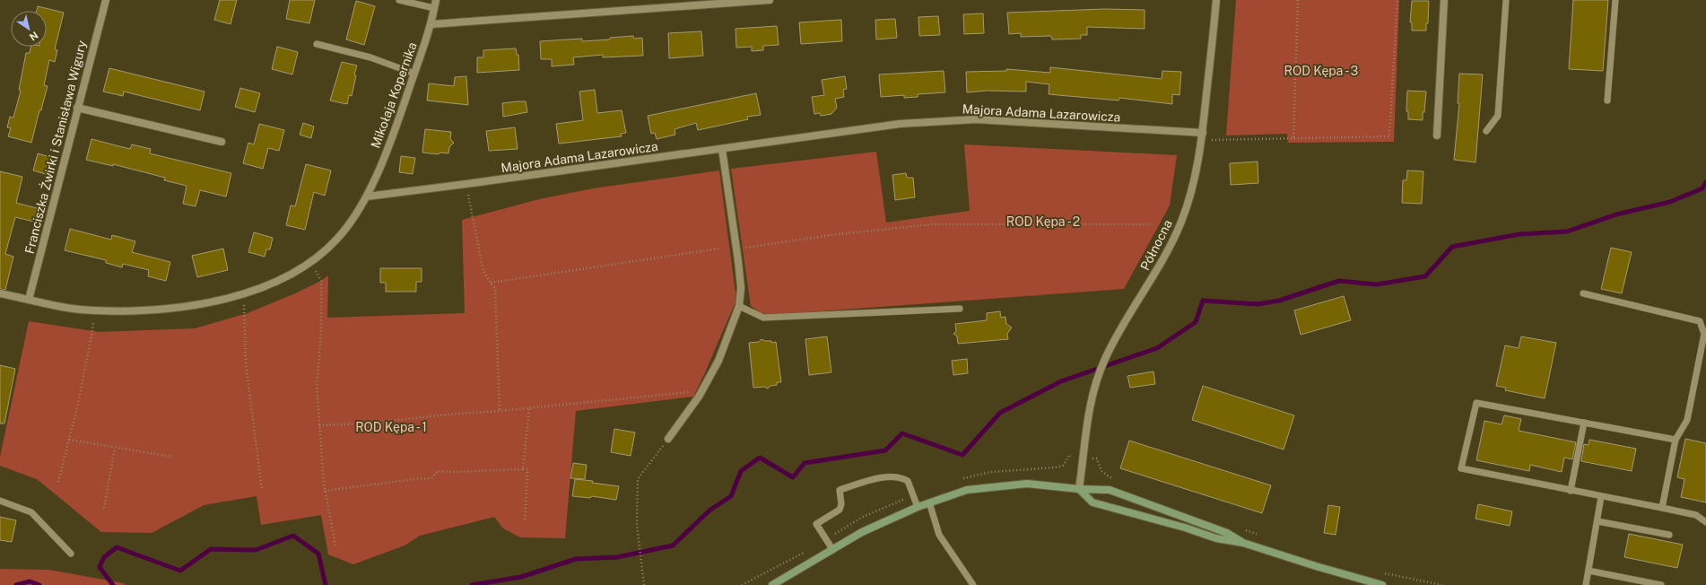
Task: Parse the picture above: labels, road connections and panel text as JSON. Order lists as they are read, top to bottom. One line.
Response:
{"streets":{"street":["Mikołaja Kopernika","Majora Adama Lazarowicza","Franciszka Żwirki i Stanisława Wigury","Północna"]},"crossings":[["Mikołaja Kopernika","Majora Adama Lazarowicza"],["Majora Adama Lazarowicza","Północna"]],"parks":["ROD Kępa - 3","ROD Kępa - 2","ROD Kępa - 1"],"north":"bottom right"}
